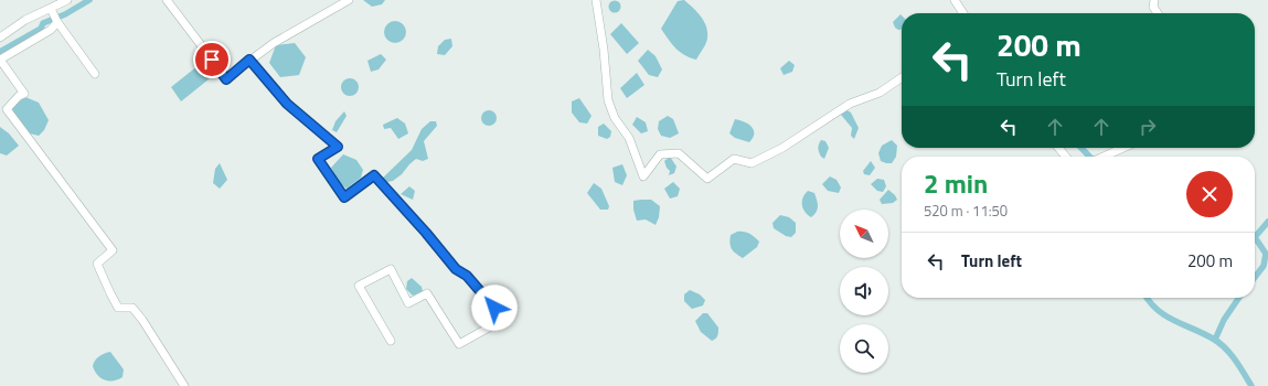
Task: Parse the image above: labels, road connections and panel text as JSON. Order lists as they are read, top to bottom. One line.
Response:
{"north":"top left","page":{"turn":["200 m","Turn left"],"heading":["2 min","520 m · 11:50"],"list":[{"name":"Turn left","value":"200 m"}]}}
